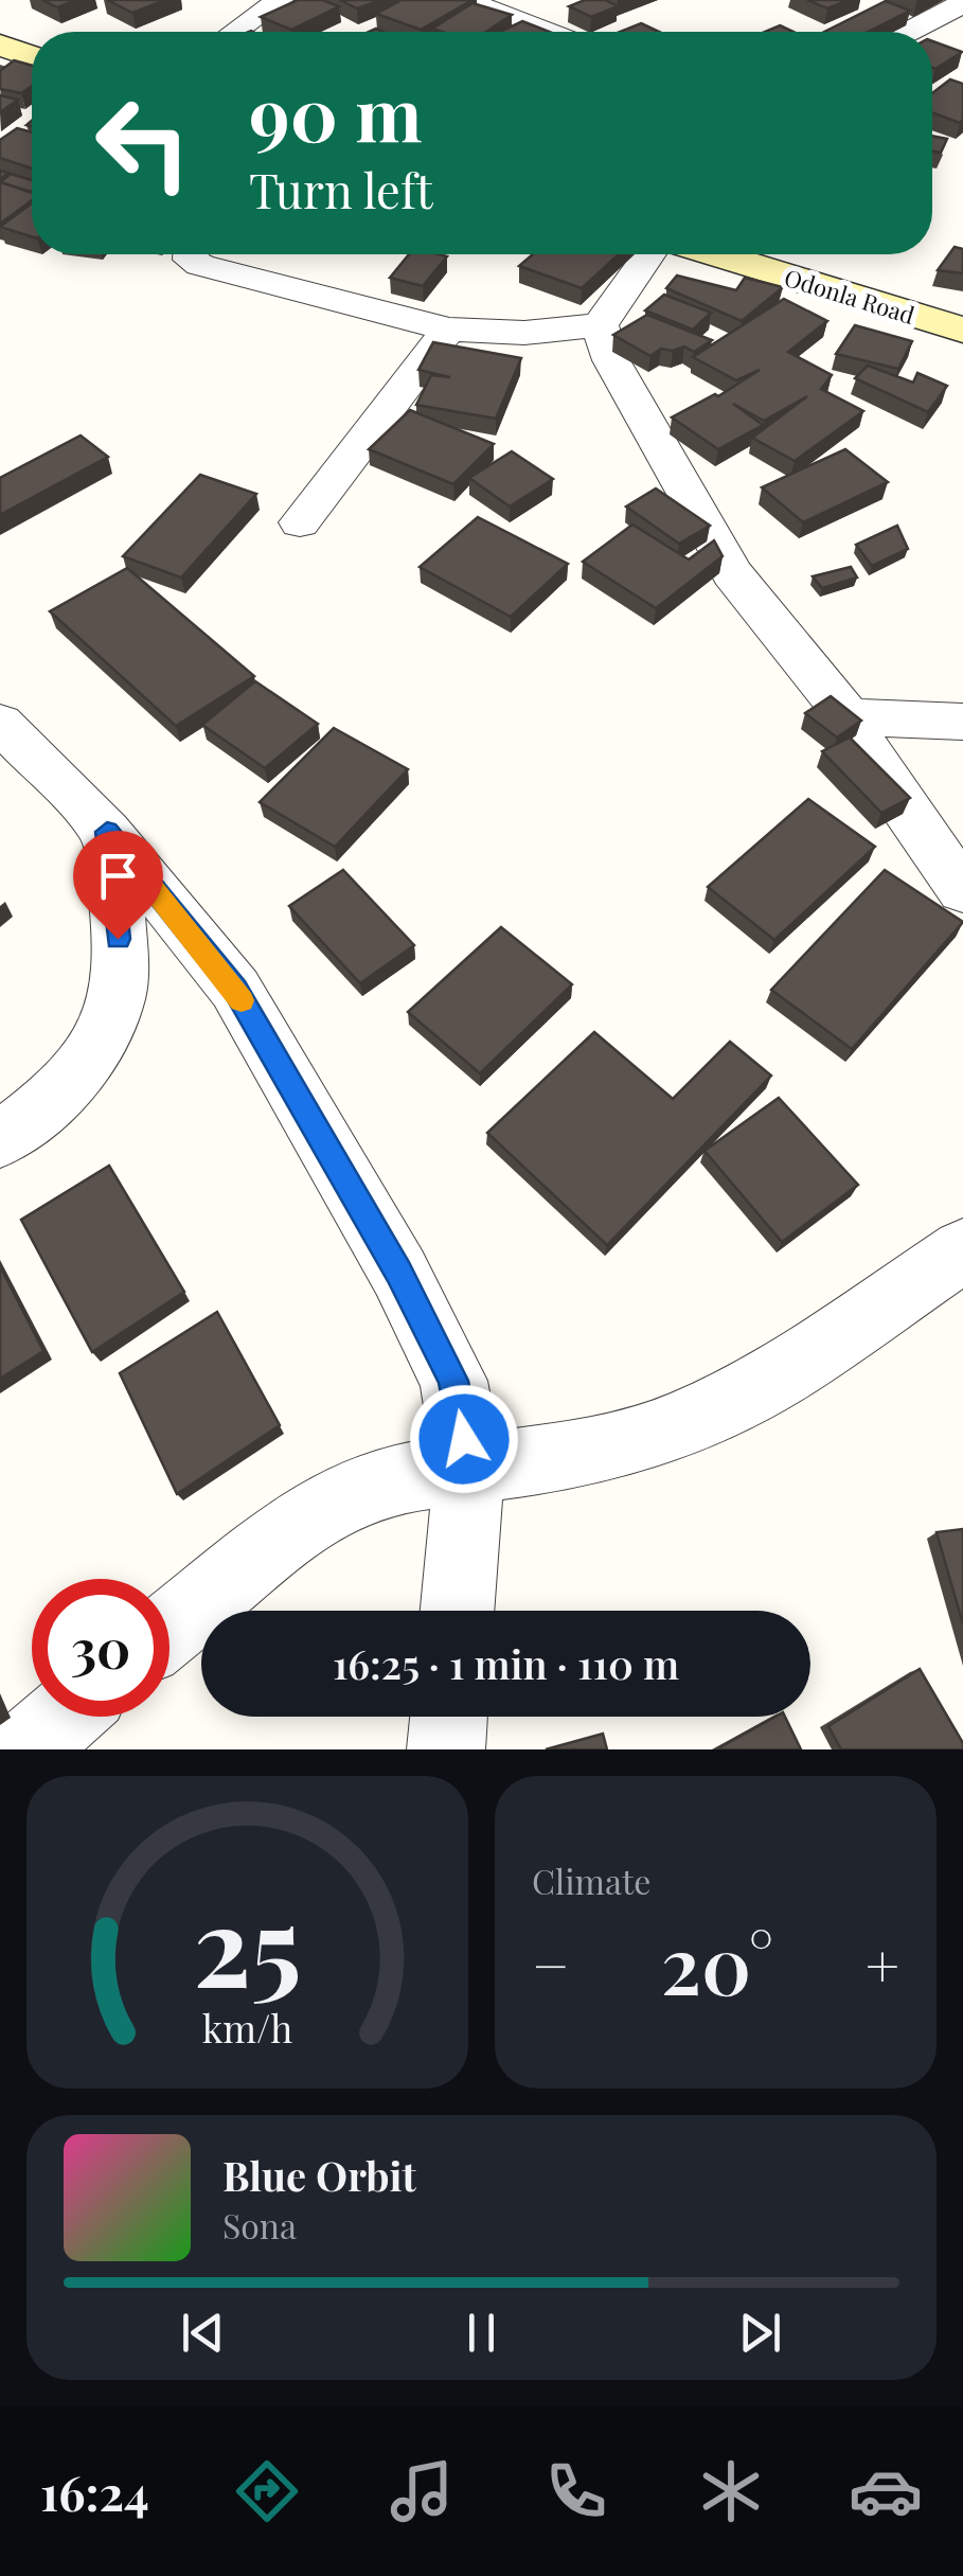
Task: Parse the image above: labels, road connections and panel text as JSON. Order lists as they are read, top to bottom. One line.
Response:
{"streets":{"street":["Odonla Road"]},"page":{"turn":["90 m","Turn left"],"limit":"30","trip":"16:25 · 1 min · 110 m","tile":"Climate","heat":["−","20°","+"],"song":["Blue Orbit","Sona"],"tabs":"16:24","gauge":["25","km/h"]}}
